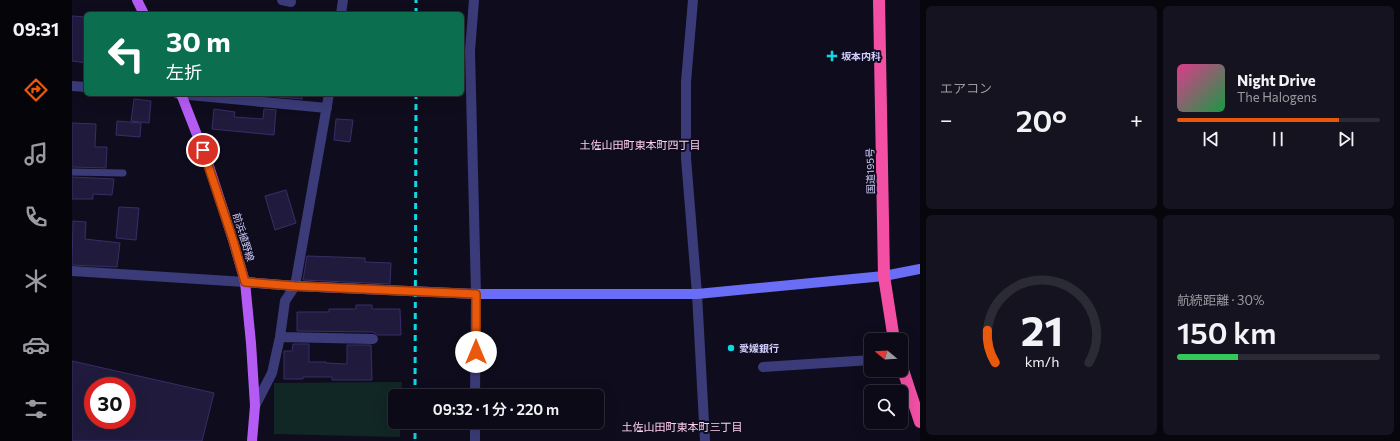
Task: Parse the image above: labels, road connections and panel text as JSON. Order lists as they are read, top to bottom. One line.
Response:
{"streets":{"highway":["国道195号"],"main road":["前浜植野線"]},"districts":["土佐山田町東本町四丁目","土佐山田町東本町三丁目"],"places":{"health":["坂本内科"],"other":["愛媛銀行"]},"north":"left","page":{"tabs":"09:31","tile":["エアコン",["航続距離 · 30%","150 km"]],"turn":["30 m","左折"],"song":["Night Drive","The Halogens"],"heat":["−","20°","+"],"limit":"30","trip":"09:32 · 1 分 · 220 m","gauge":["21","km/h"]}}
